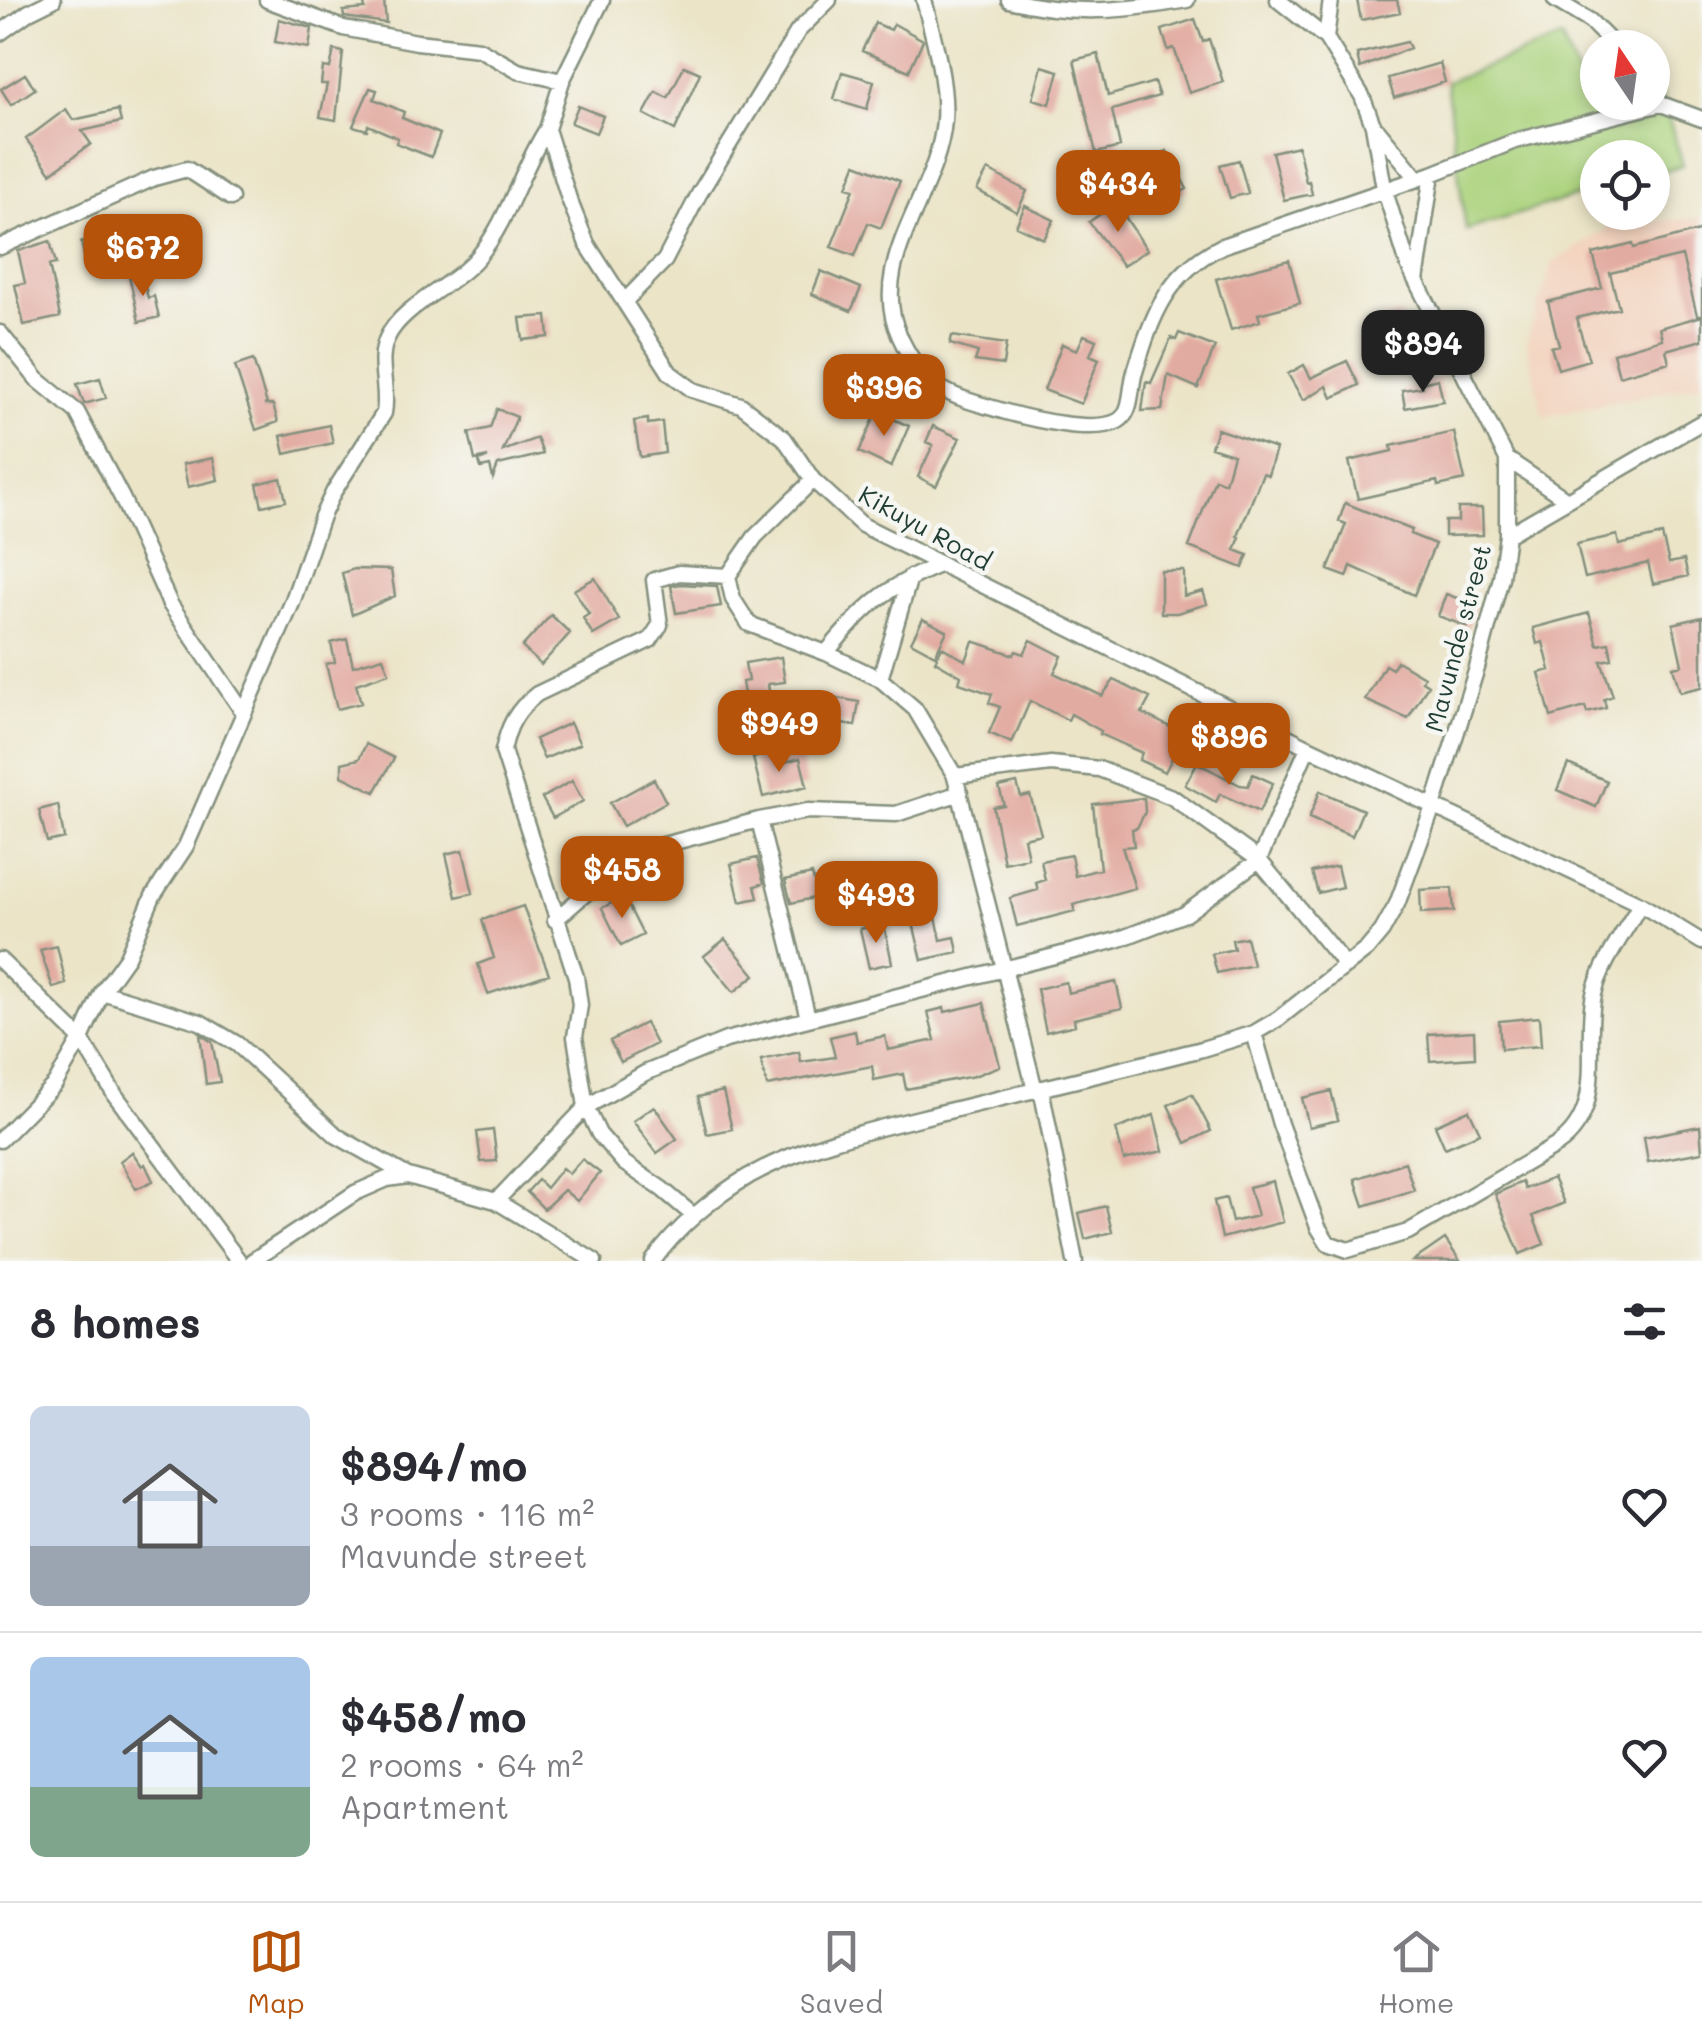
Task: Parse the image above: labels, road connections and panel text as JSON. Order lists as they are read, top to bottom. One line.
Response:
{"streets":{"street":["Kikuyu Road","Mavunde street"]},"crossings":[["Kikuyu Road","Mavunde street"]],"north":"top","page":{"price":["$434","$672","$894","$396","$949","$896","$458","$493"],"heading":"8 homes","list":[{"name":"$894/mo","note":"3 rooms · 116 m² · Mavunde street"},{"name":"$458/mo","note":"2 rooms · 64 m² · Apartment"}],"tabs":["Map","Saved","Home"]}}
